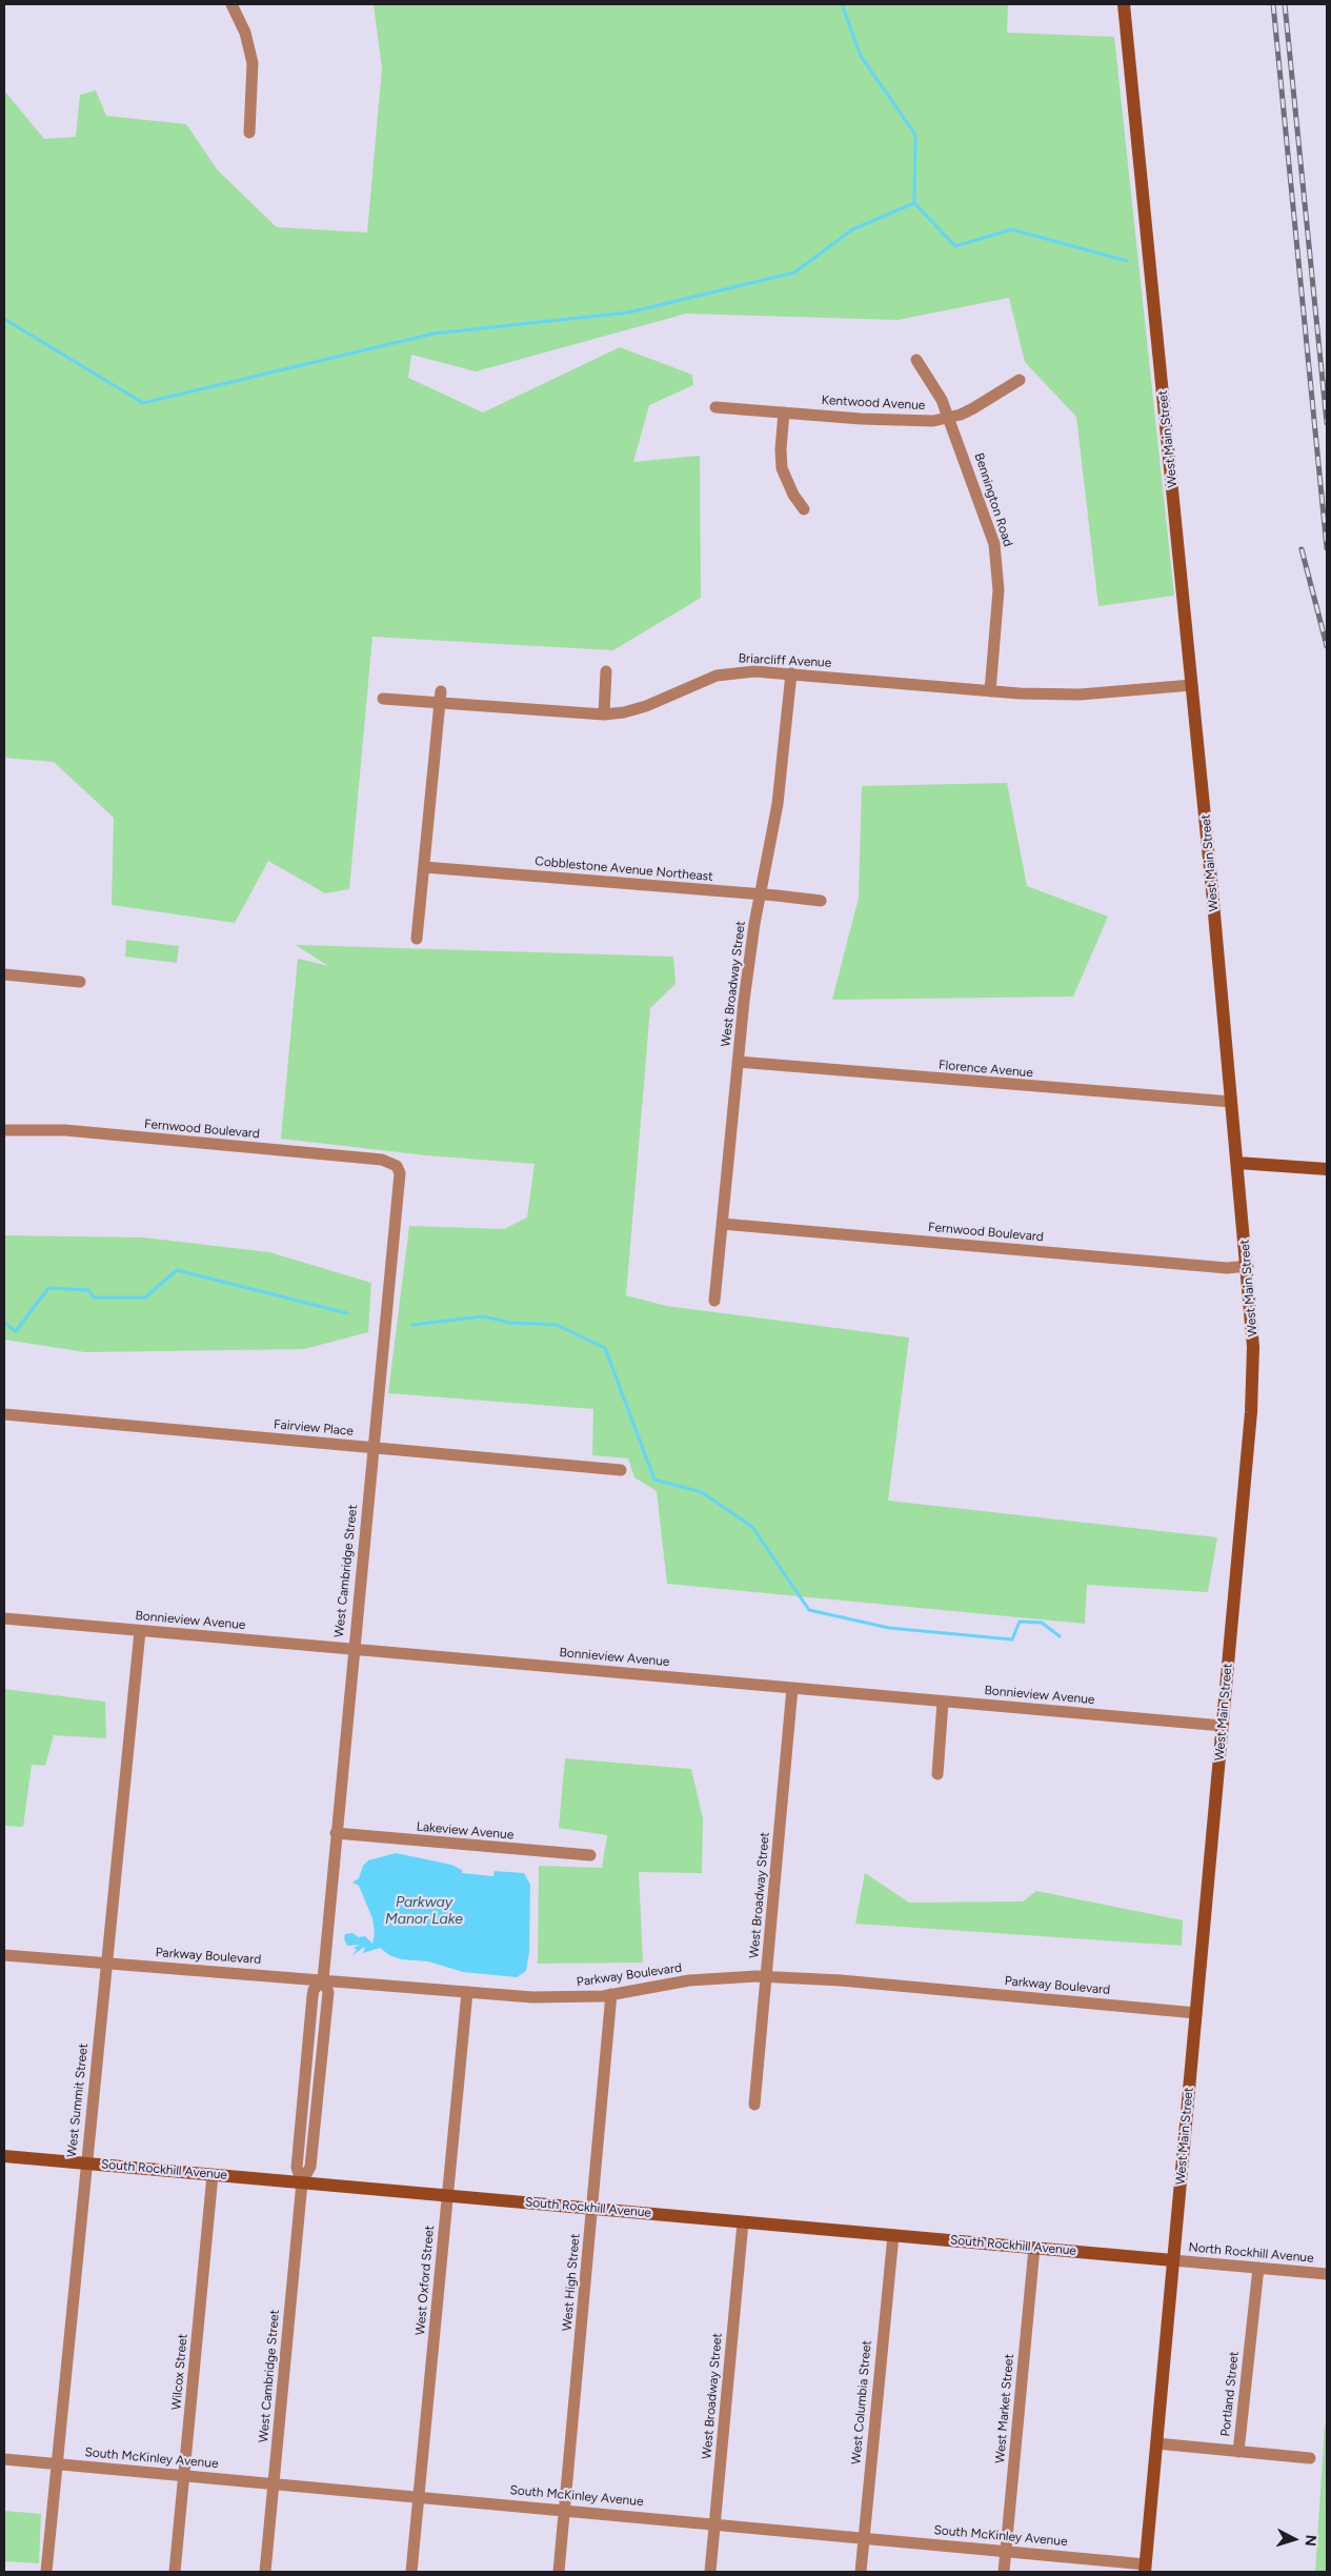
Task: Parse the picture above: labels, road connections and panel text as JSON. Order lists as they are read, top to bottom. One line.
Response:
{"streets":{"street":["Kentwood Avenue","West Main Street","Bennington Road","Briarcliff Avenue","Cobblestone Avenue Northeast","West Broadway Street","Florence Avenue","Fernwood Boulevard","Fairview Place","West Cambridge Street","Bonnieview Avenue","Lakeview Avenue","Parkway Boulevard","West Summit Street","South Rockhill Avenue","North Rockhill Avenue","West Oxford Street","West High Street","Wilcox Street","Portland Street","West Columbia Street","West Market Street","South McKinley Avenue"]},"crossings":[["Kentwood Avenue","Bennington Road"],["West Main Street","Briarcliff Avenue"],["West Main Street","Florence Avenue"],["West Main Street","Fernwood Boulevard"],["West Main Street","Bonnieview Avenue"],["West Main Street","Parkway Boulevard"],["West Main Street","South Rockhill Avenue"],["West Main Street","North Rockhill Avenue"],["West Main Street","South McKinley Avenue"],["Bennington Road","Briarcliff Avenue"],["Briarcliff Avenue","West Broadway Street"],["Cobblestone Avenue Northeast","West Broadway Street"],["West Broadway Street","Florence Avenue"],["West Broadway Street","Fernwood Boulevard"],["West Broadway Street","Bonnieview Avenue"],["West Broadway Street","Parkway Boulevard"],["West Broadway Street","South Rockhill Avenue"],["West Broadway Street","South McKinley Avenue"],["Fernwood Boulevard","West Cambridge Street"],["Fairview Place","West Cambridge Street"],["West Cambridge Street","Bonnieview Avenue"],["West Cambridge Street","Lakeview Avenue"],["West Cambridge Street","Parkway Boulevard"],["West Cambridge Street","South Rockhill Avenue"],["West Cambridge Street","South McKinley Avenue"],["Bonnieview Avenue","West Summit Street"],["Parkway Boulevard","West Summit Street"],["Parkway Boulevard","West Oxford Street"],["Parkway Boulevard","West High Street"],["West Summit Street","South Rockhill Avenue"],["West Summit Street","South McKinley Avenue"],["South Rockhill Avenue","North Rockhill Avenue"],["South Rockhill Avenue","West Oxford Street"],["South Rockhill Avenue","West High Street"],["South Rockhill Avenue","Wilcox Street"],["South Rockhill Avenue","West Columbia Street"],["South Rockhill Avenue","West Market Street"],["North Rockhill Avenue","Portland Street"],["West Oxford Street","South McKinley Avenue"],["West High Street","South McKinley Avenue"],["Wilcox Street","South McKinley Avenue"],["West Columbia Street","South McKinley Avenue"],["West Market Street","South McKinley Avenue"]],"water":["Parkway Manor Lake"],"north":"right"}
